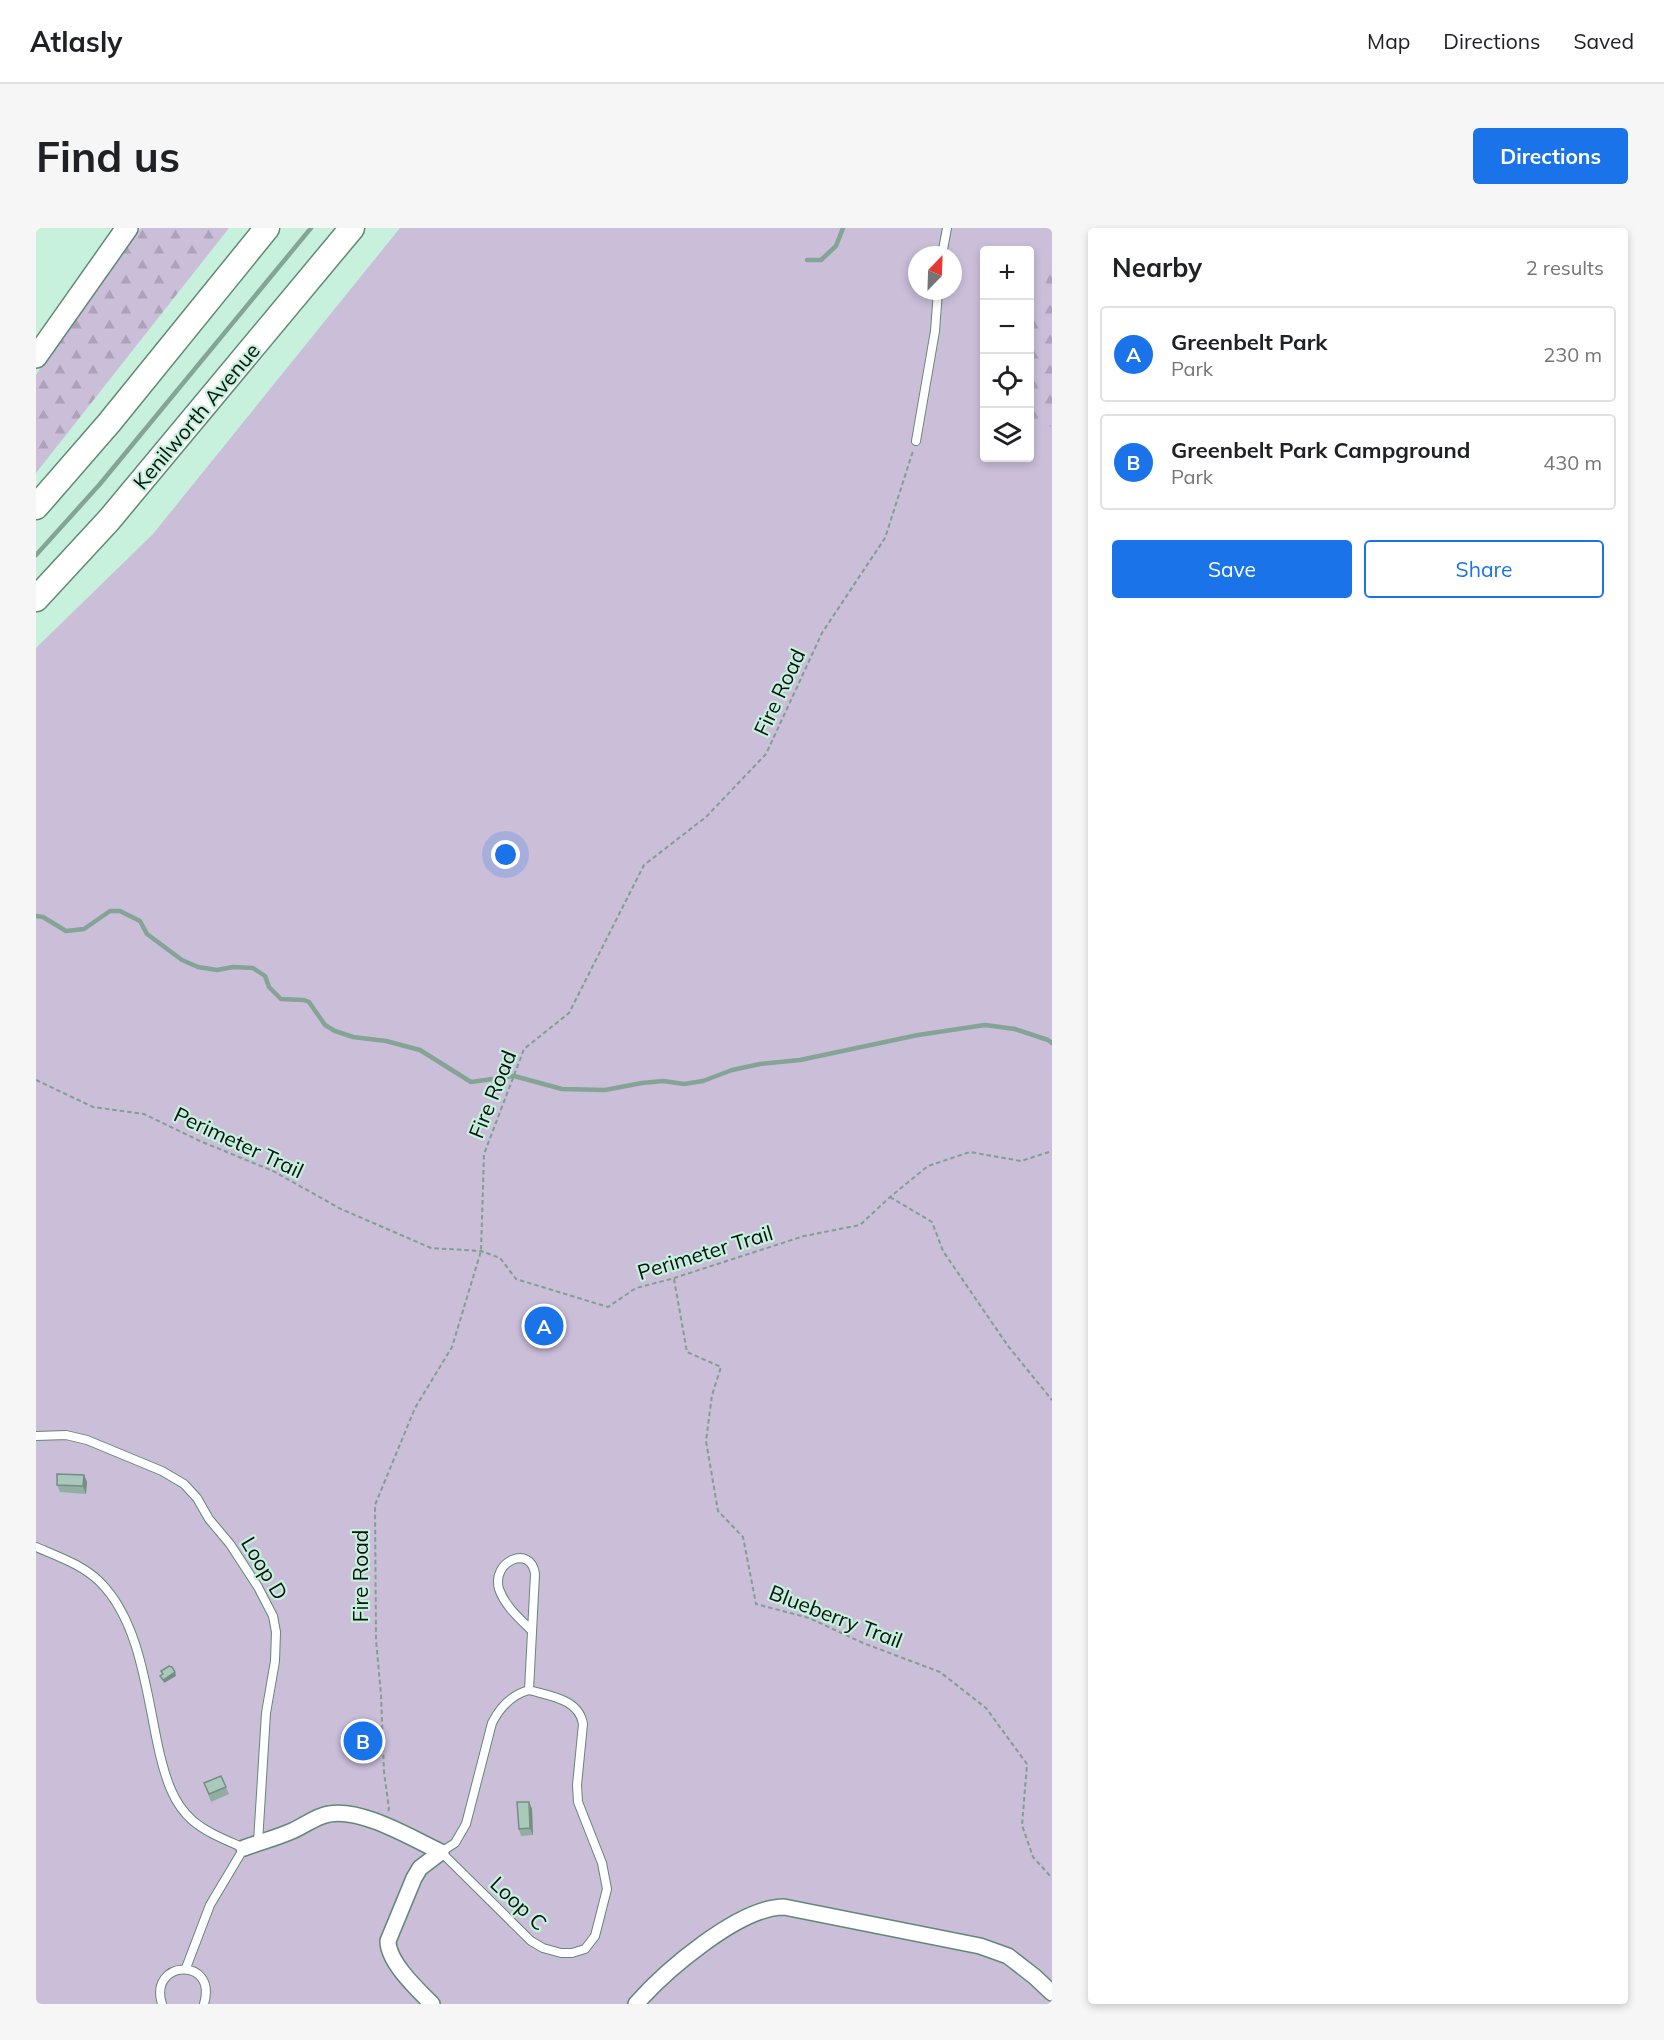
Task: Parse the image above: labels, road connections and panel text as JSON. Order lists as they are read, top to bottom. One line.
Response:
{"streets":{"main road":["Kenilworth Avenue"],"lane":["Loop D","Loop C"],"path":["Fire Road","Perimeter Trail","Blueberry Trail"]},"crossings":[["Fire Road","Perimeter Trail"],["Perimeter Trail","Blueberry Trail"]],"north":"top right","page":{"header":"Atlasly","nav":["Map","Directions","Saved"],"buttons":["Directions",["Save","Share"]],"title":"Find us","heading":["Nearby","2 results"],"map_buttons":["+","−"],"list":[{"mark":"A","name":"Greenbelt Park","note":"Park","value":"230 m"},{"mark":"B","name":"Greenbelt Park Campground","note":"Park","value":"430 m"}],"pins":["A","B"]}}
